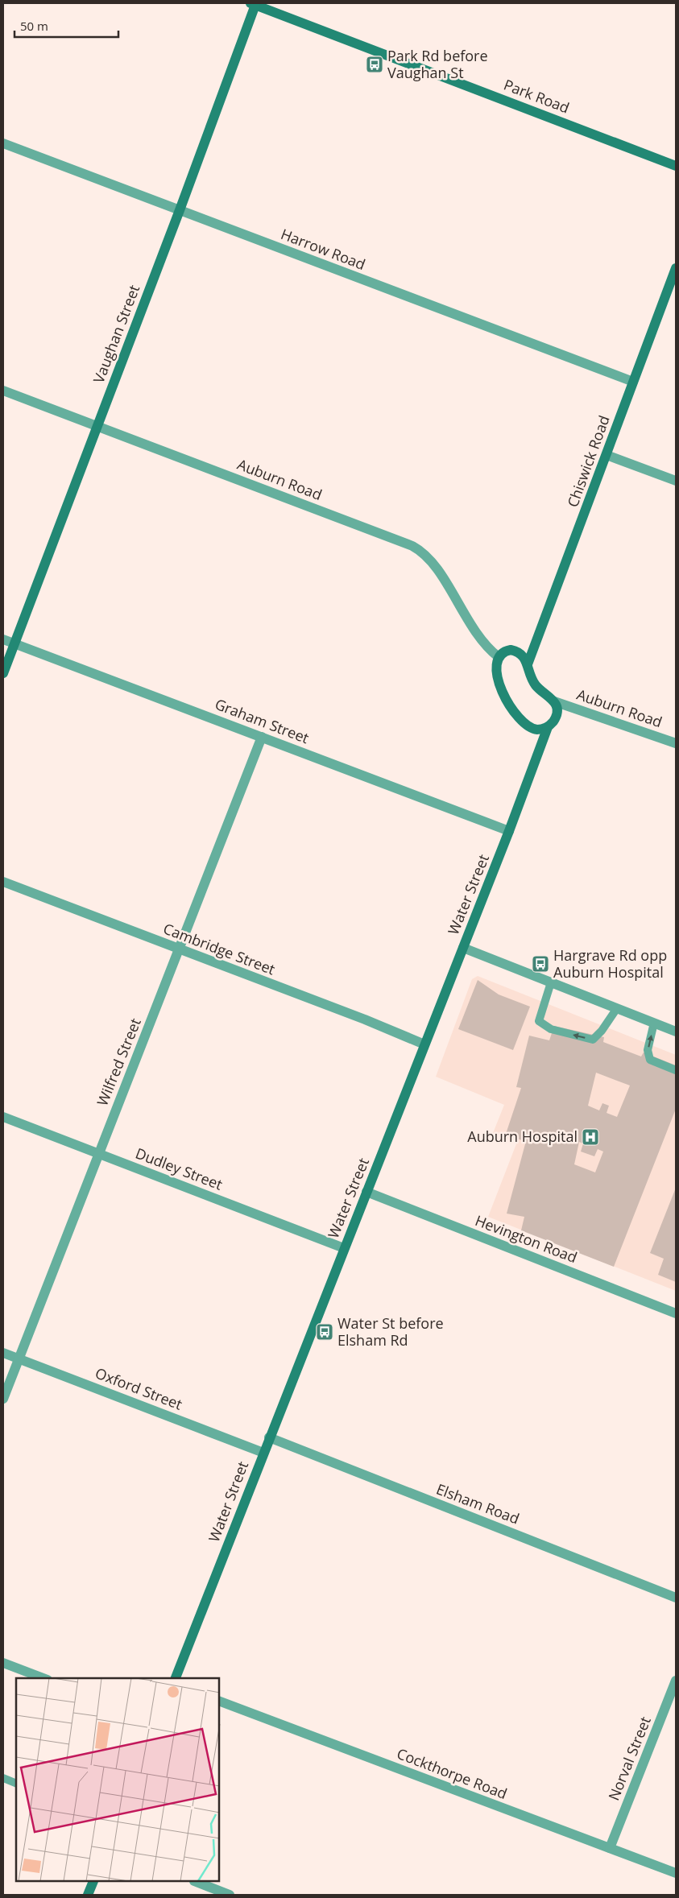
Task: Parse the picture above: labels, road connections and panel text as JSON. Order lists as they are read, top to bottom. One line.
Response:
{"streets":{"street":["Park Road","Harrow Road","Vaughan Street","Chiswick Road","Auburn Road","Graham Street","Water Street","Cambridge Street","Wilfred Street","Dudley Street","Hevington Road","Oxford Street","Elsham Road","Norval Street","Cockthorpe Road"]},"crossings":[["Park Road","Vaughan Street"],["Harrow Road","Vaughan Street"],["Harrow Road","Chiswick Road"],["Vaughan Street","Auburn Road"],["Vaughan Street","Graham Street"],["Auburn Road","Water Street"],["Graham Street","Water Street"],["Graham Street","Wilfred Street"],["Water Street","Cambridge Street"],["Water Street","Dudley Street"],["Water Street","Hevington Road"],["Water Street","Oxford Street"],["Water Street","Elsham Road"],["Cambridge Street","Wilfred Street"],["Wilfred Street","Dudley Street"],["Wilfred Street","Oxford Street"],["Norval Street","Cockthorpe Road"]],"places":{"bus stop":["Park Rd before Vaughan St","Hargrave Rd opp Auburn Hospital","Water St before Elsham Rd"],"hospital":["Auburn Hospital"]},"scale_bar":"50 m"}
